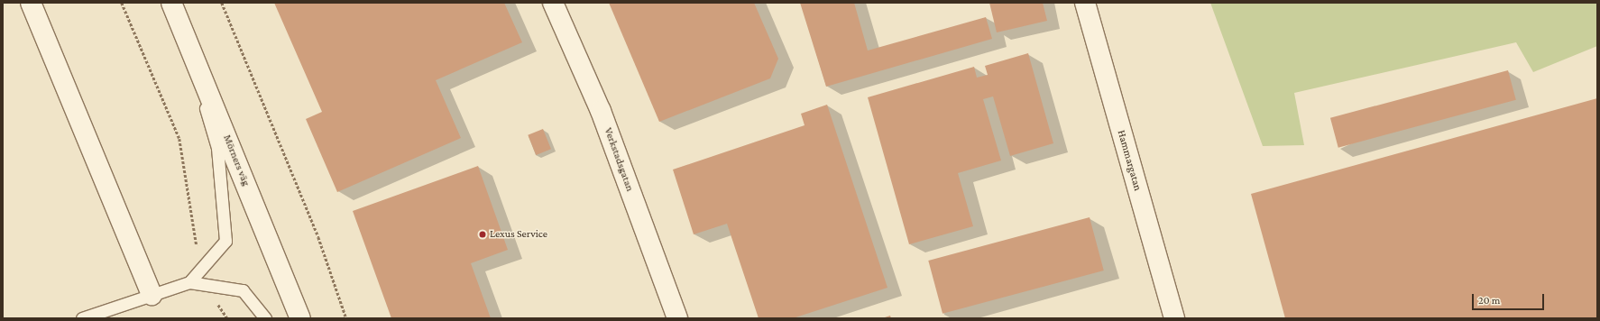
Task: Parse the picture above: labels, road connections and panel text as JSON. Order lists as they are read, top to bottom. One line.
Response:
{"streets":{"street":["Verkstadsgatan","Mörners väg","Hammargatan"]},"places":["Lexus Service"],"scale_bar":"20 m"}
